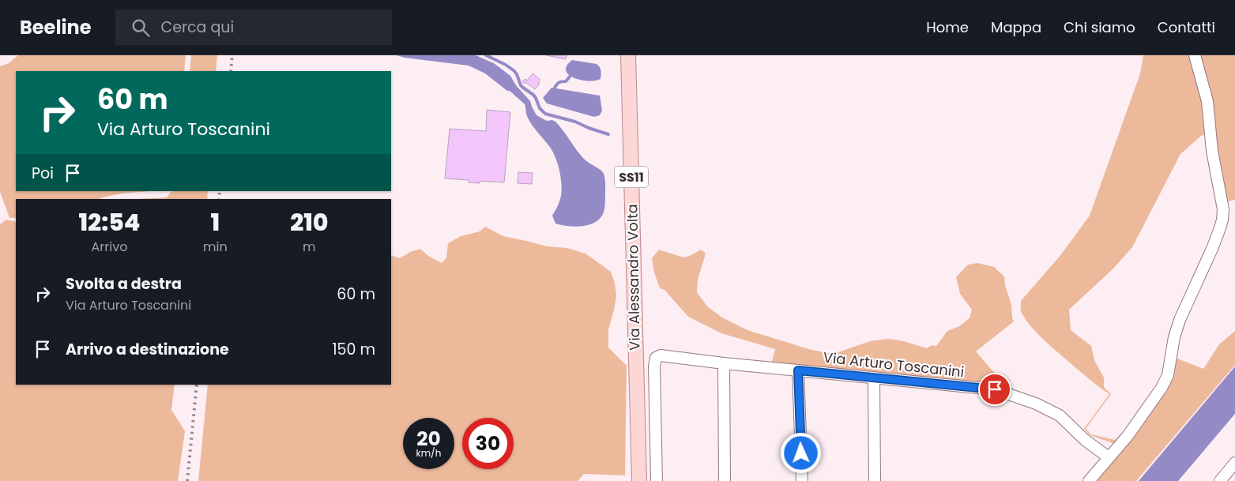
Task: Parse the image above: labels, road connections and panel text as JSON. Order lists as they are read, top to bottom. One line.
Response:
{"streets":{"main road":["SS11","Via Alessandro Volta"],"street":["Via Arturo Toscanini"]},"crossings":[["Via Alessandro Volta","Via Arturo Toscanini"]],"page":{"header":"Beeline","search":"Cerca qui","nav":["Home","Mappa","Chi siamo","Contatti"],"turn":["60 m","Via Arturo Toscanini"],"then":"Poi","eta":["12:54","Arrivo","1","min","210","m"],"list":[{"name":"Svolta a destra","note":"Via Arturo Toscanini","value":"60 m"},{"name":"Arrivo a destinazione","value":"150 m"}],"speed":"20 km/h","limit":"30"}}
